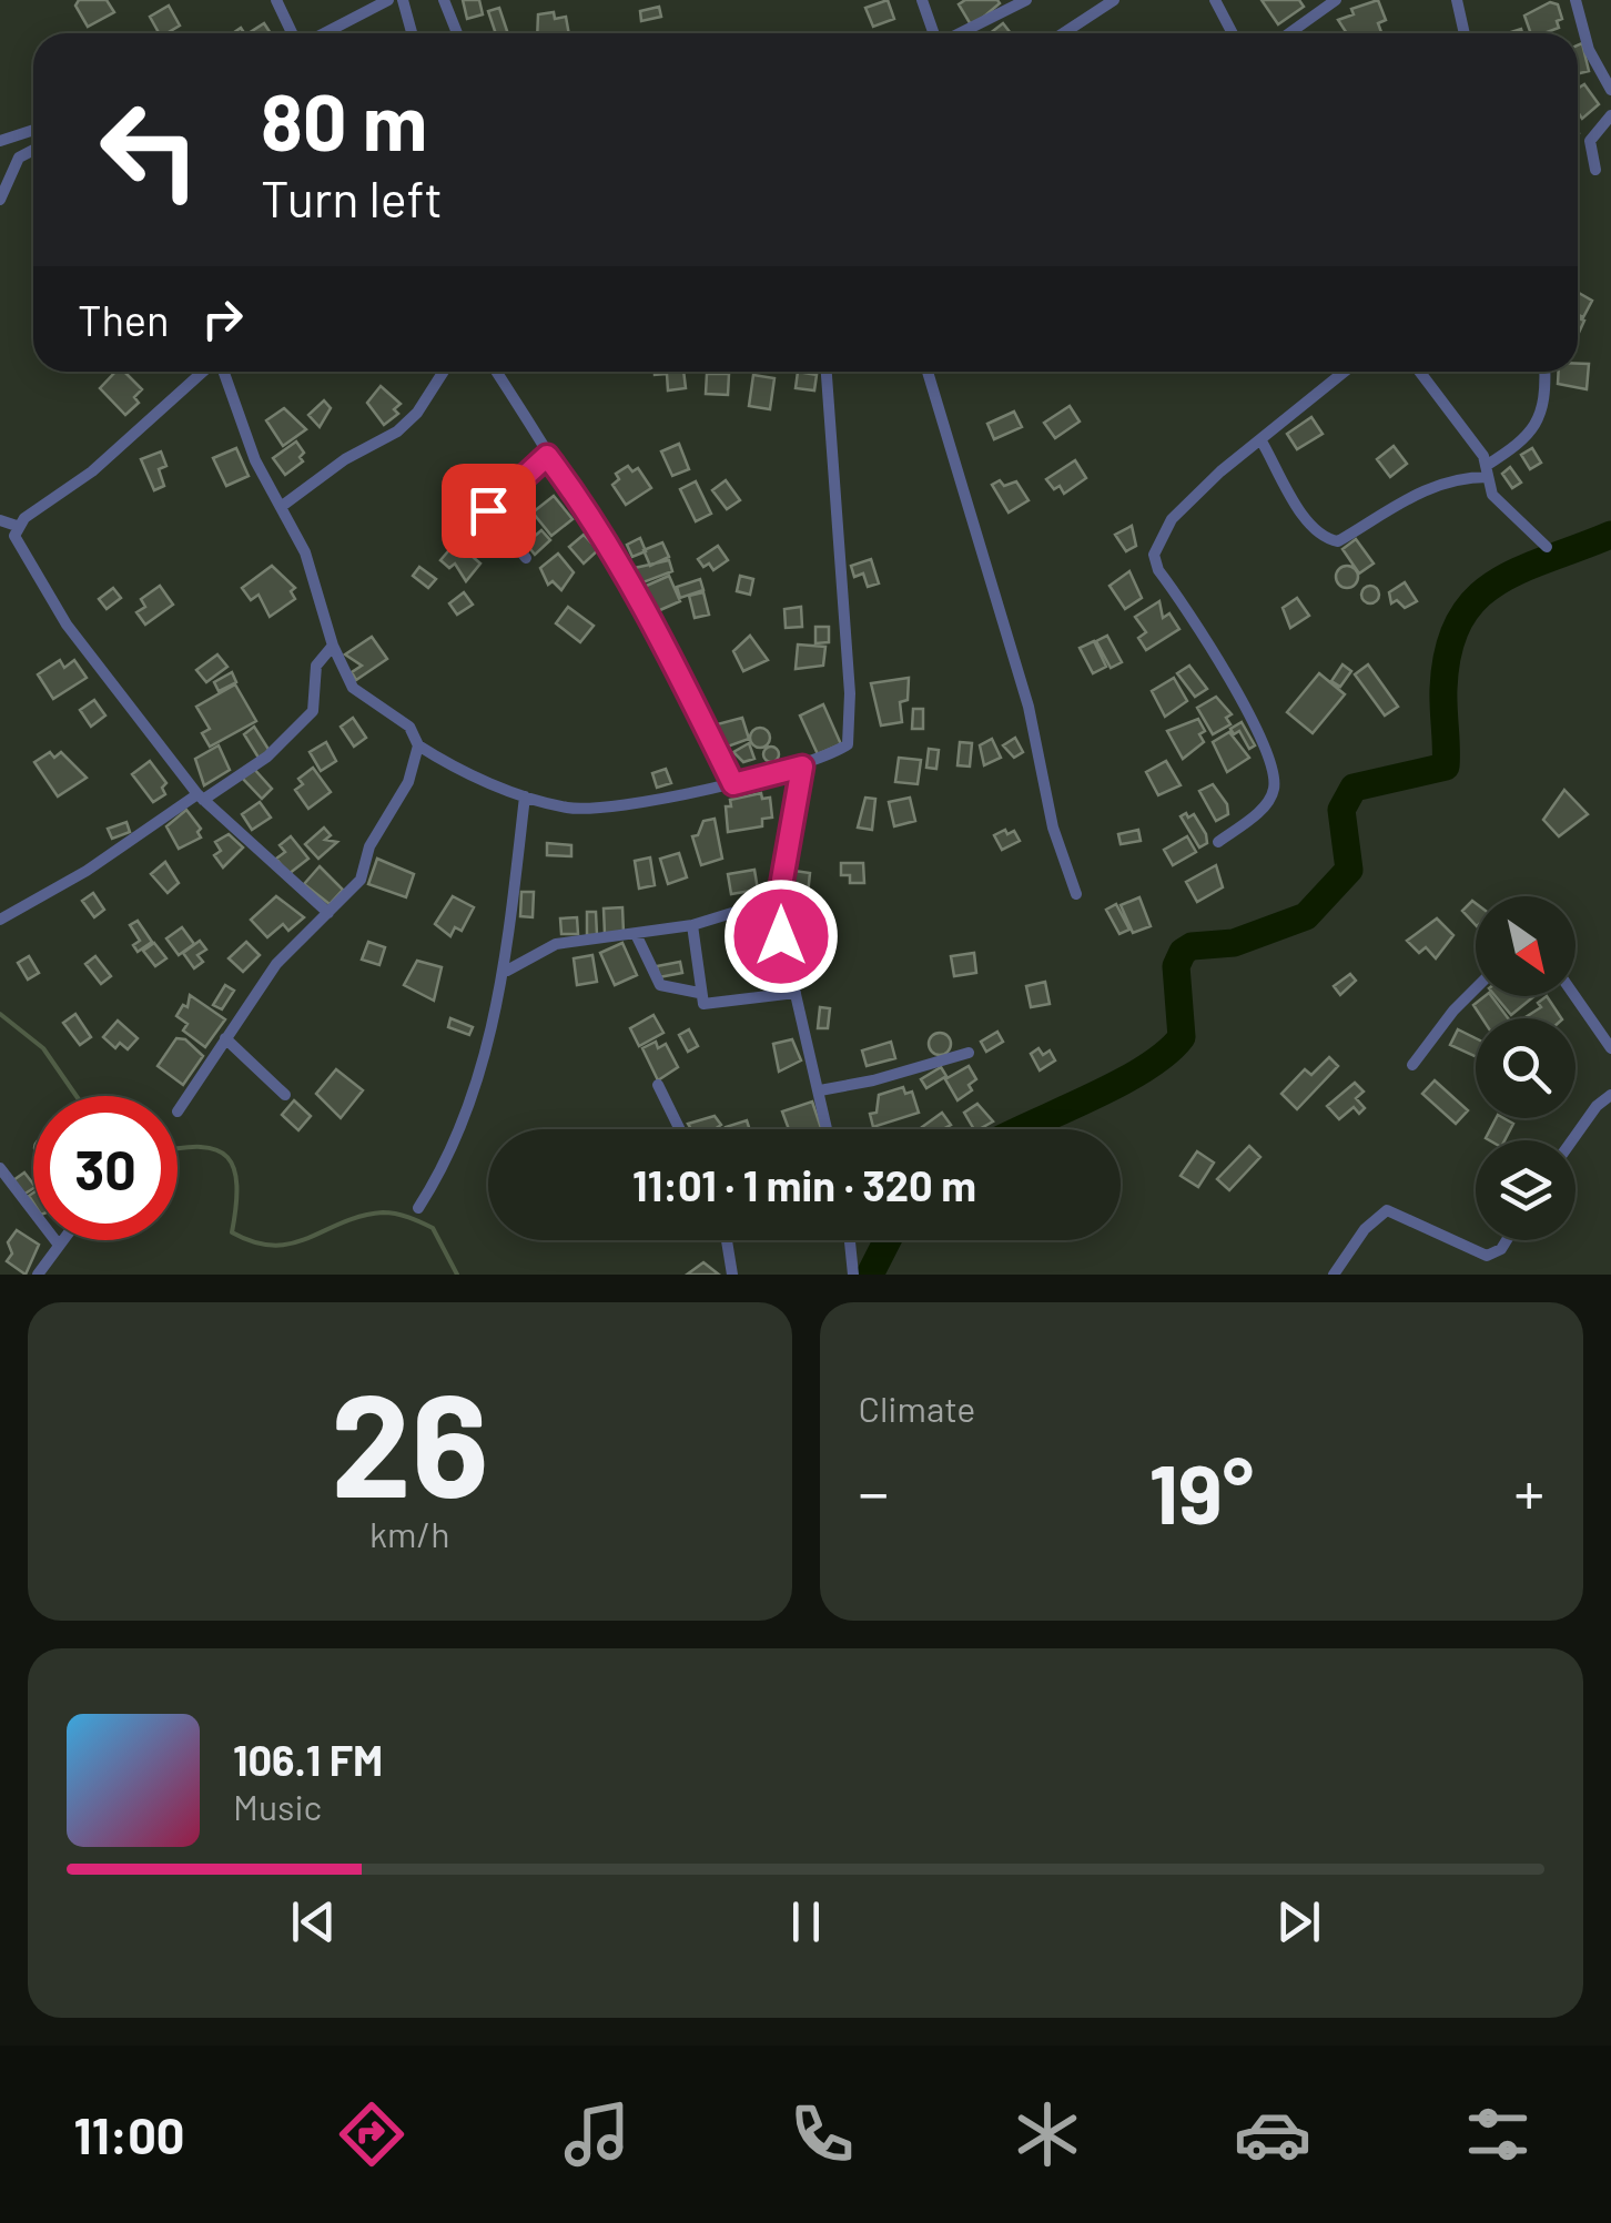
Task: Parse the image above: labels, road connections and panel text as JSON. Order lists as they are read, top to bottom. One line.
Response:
{"north":"bottom right","page":{"turn":["80 m","Turn left"],"then":"Then","limit":"30","trip":"11:01 · 1 min · 320 m","tile":[["26","km/h"],"Climate"],"heat":["−","19°","+"],"song":["106.1 FM","Music"],"tabs":"11:00"}}
